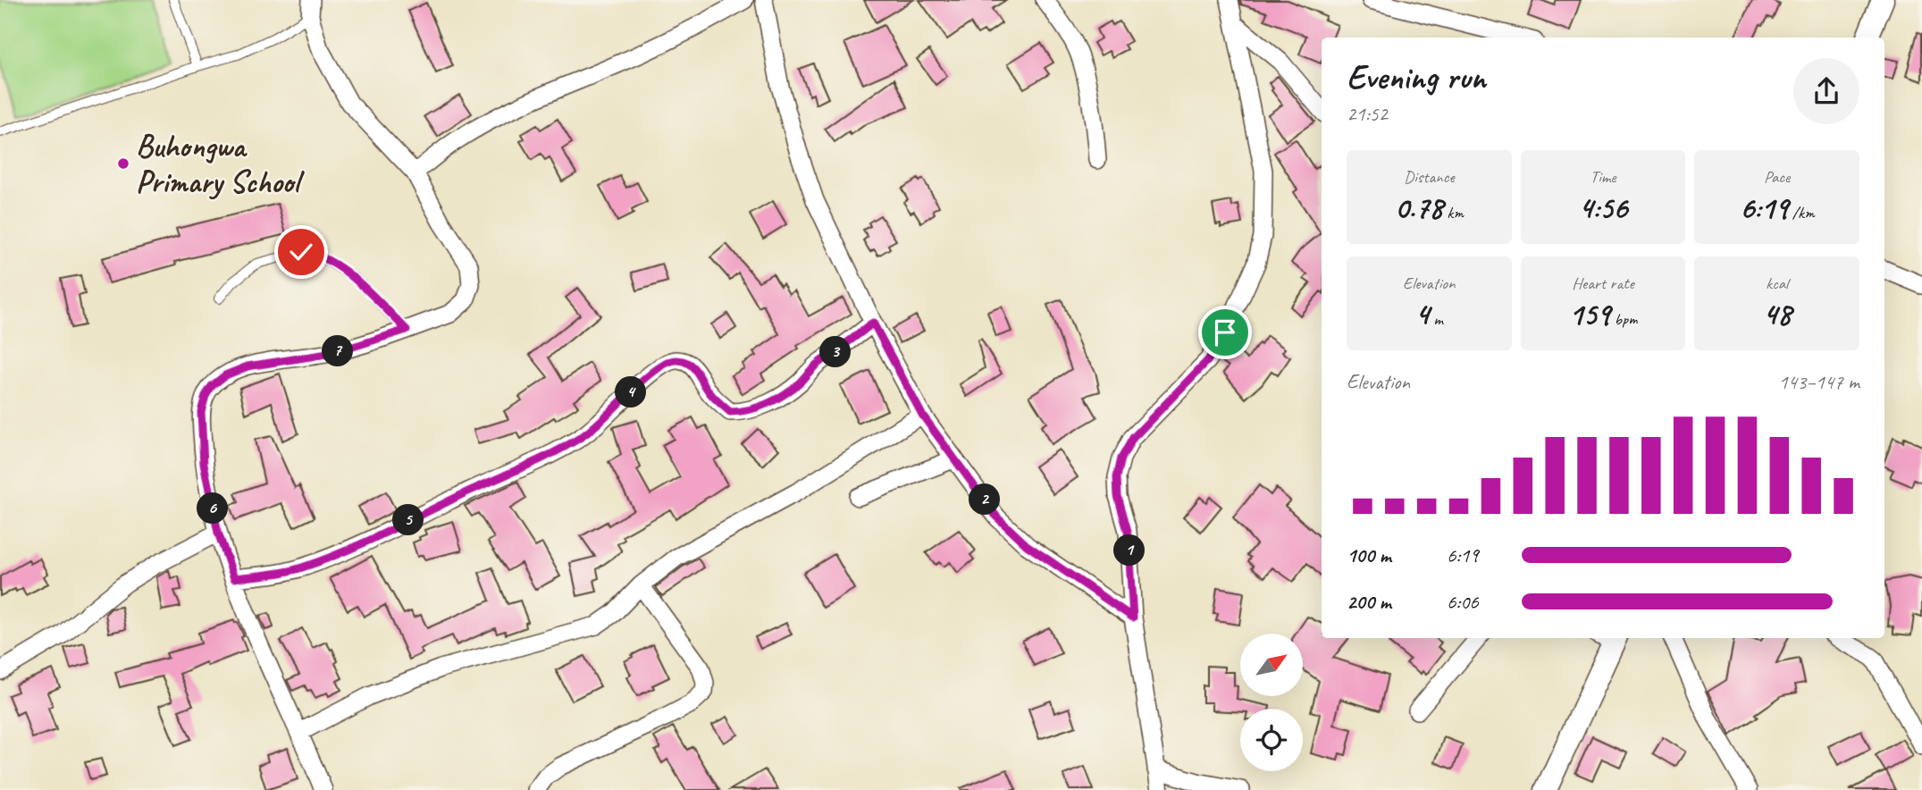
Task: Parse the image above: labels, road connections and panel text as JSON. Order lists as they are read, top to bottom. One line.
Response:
{"places":["Buhongwa Primary School"],"north":"top right","page":{"heading":["Evening run","21:52"],"stats":[["Distance","0.78 km"],["Time","4:56"],["Pace","6:19 /km"],["Elevation","4 m"],["Heart rate","159 bpm"],["kcal","48"]],"pins":["7","3","4","2","6","5","1"],"chart":["Elevation","143–147 m"],"list":[{"name":"100 m","note":"6:19"},{"name":"200 m","note":"6:06"}]}}
